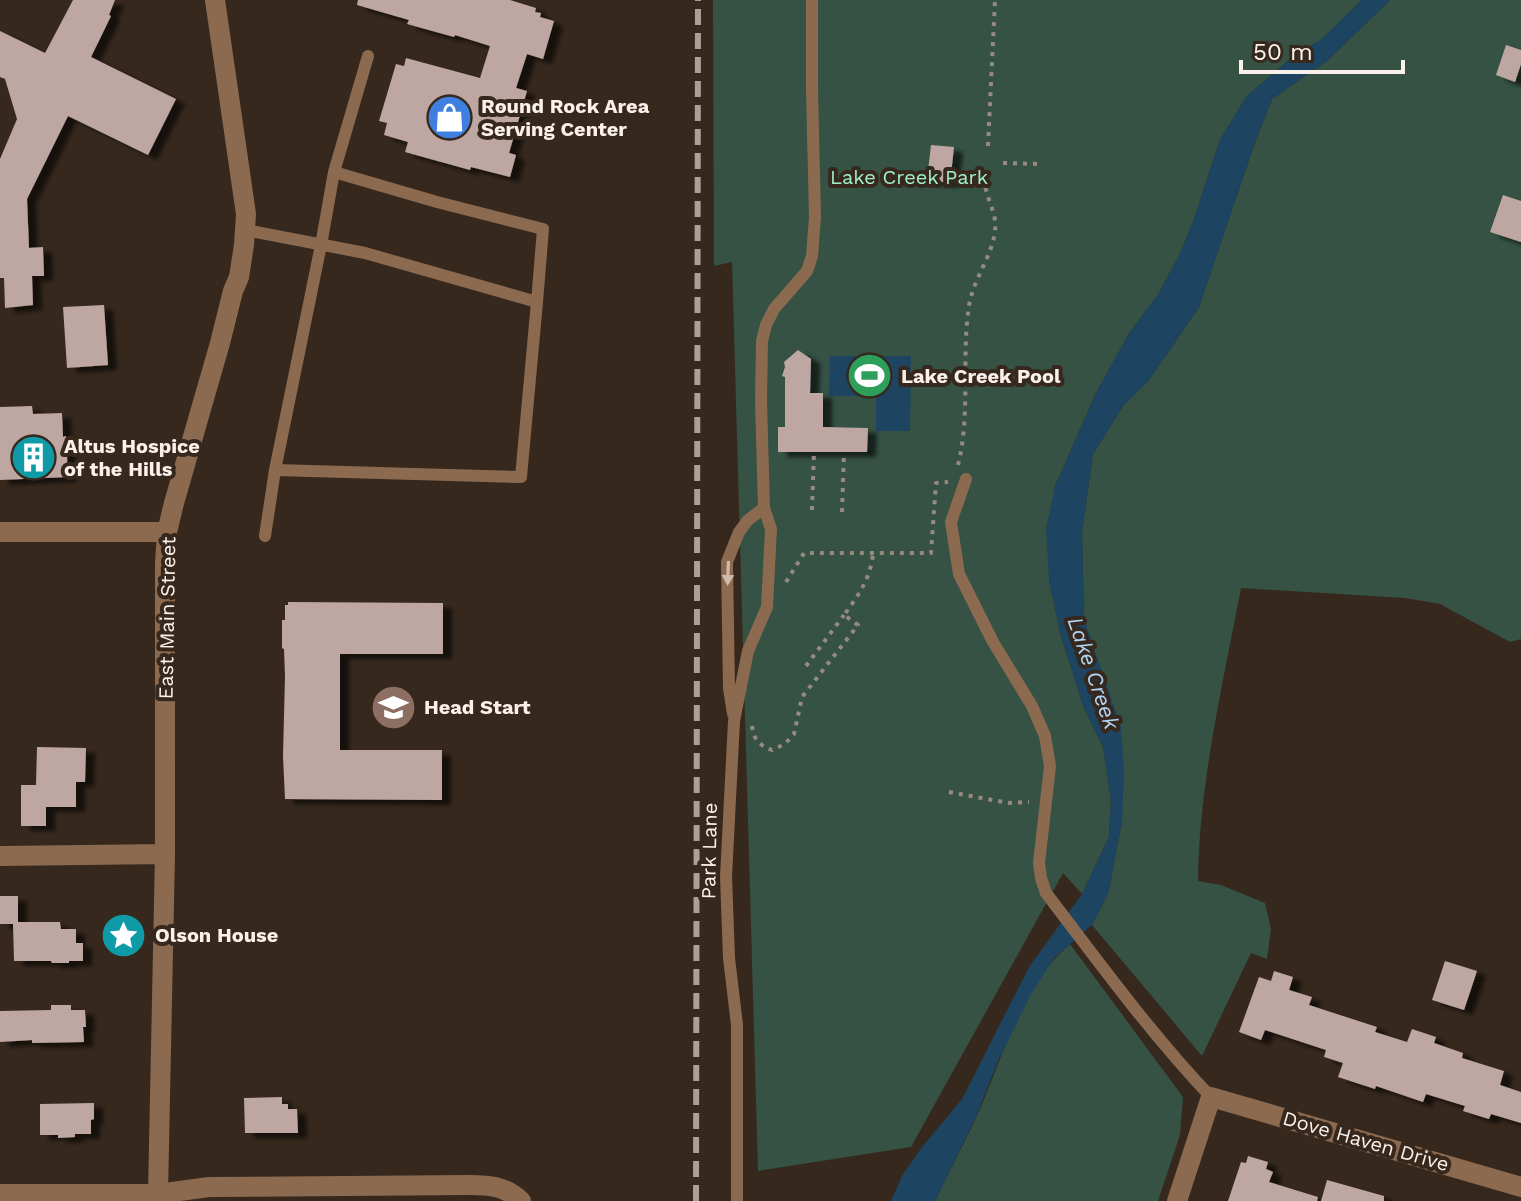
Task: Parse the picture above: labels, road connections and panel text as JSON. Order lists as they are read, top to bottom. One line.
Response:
{"streets":{"street":["East Main Street","Dove Haven Drive"],"lane":["Park Lane"]},"water":["Lake Creek"],"parks":["Lake Creek Park"],"places":{"shop":["Round Rock Area Serving Center"],"sports":["Lake Creek Pool"],"building":["Altus Hospice of the Hills"],"school or university":["Head Start"],"place":["Olson House"]},"scale_bar":"50 m"}
